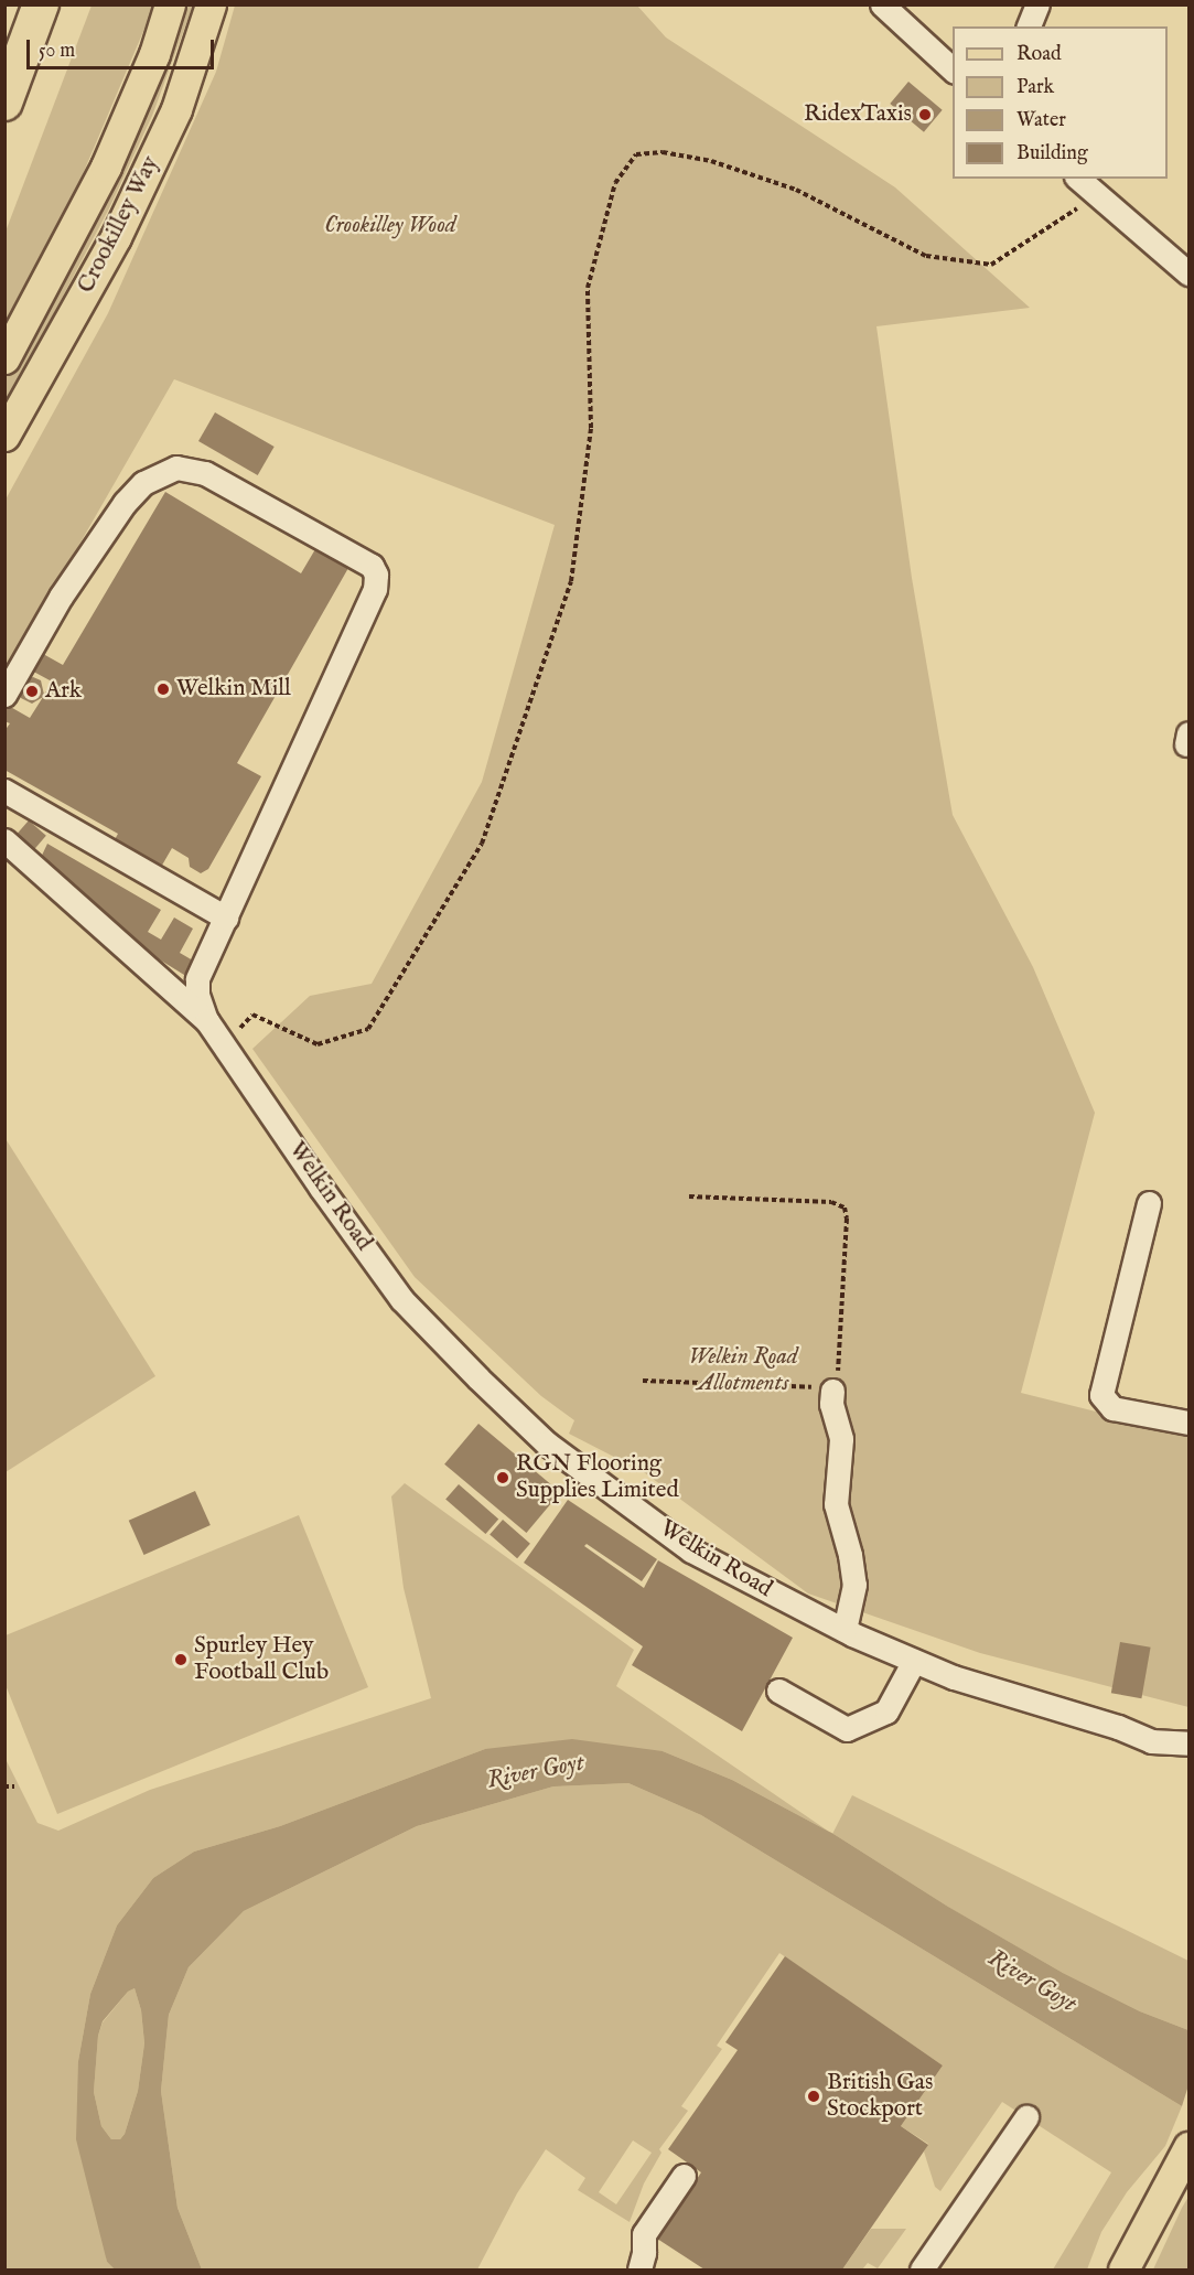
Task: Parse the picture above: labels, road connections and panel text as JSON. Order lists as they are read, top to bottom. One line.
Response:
{"streets":{"main road":["Crookilley Way"],"street":["Welkin Road"]},"water":["River Goyt"],"parks":["Crookilley Wood","Welkin Road Allotments"],"places":["RidexTaxis","Welkin Mill","Ark","RGN Flooring Supplies Limited","Spurley Hey Football Club","British Gas Stockport"],"legend":["Road","Park","Water","Building"],"scale_bar":"50 m"}
